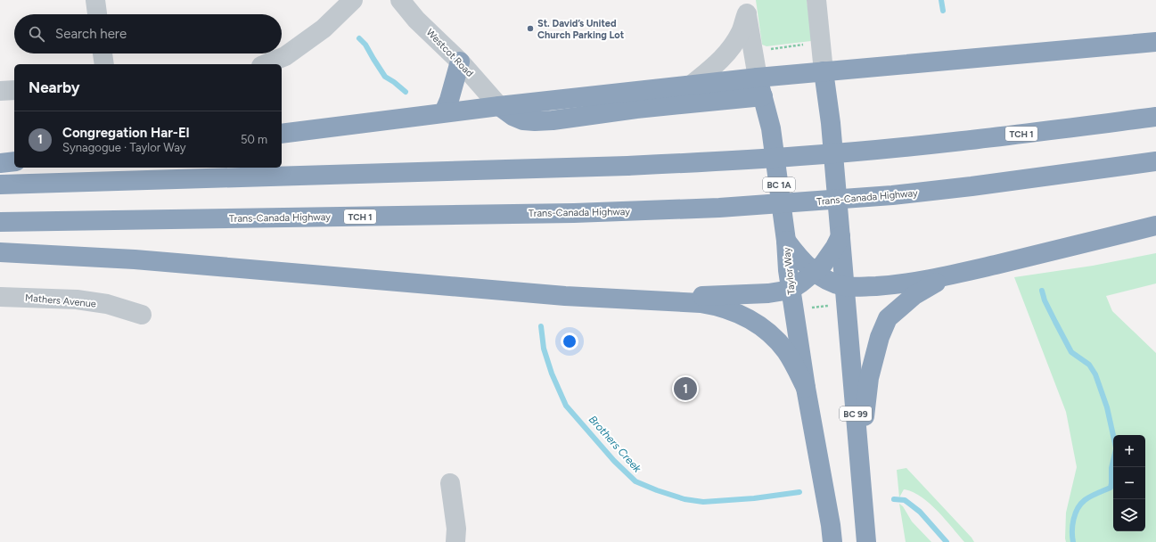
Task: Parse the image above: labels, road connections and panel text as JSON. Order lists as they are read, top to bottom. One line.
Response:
{"streets":{"highway":["TCH 1","BC 1A","Trans-Canada Highway","Taylor Way","BC 99"],"street":["Westcot Road","Mathers Avenue"]},"water":["Brothers Creek"],"places":["St. David’s United Church Parking Lot"],"page":{"search":"Search here","heading":"Nearby","list":[{"mark":"1","name":"Congregation Har-El","note":"Synagogue · Taylor Way","value":"50 m"}],"pins":"1","map_buttons":["+","−"]}}
